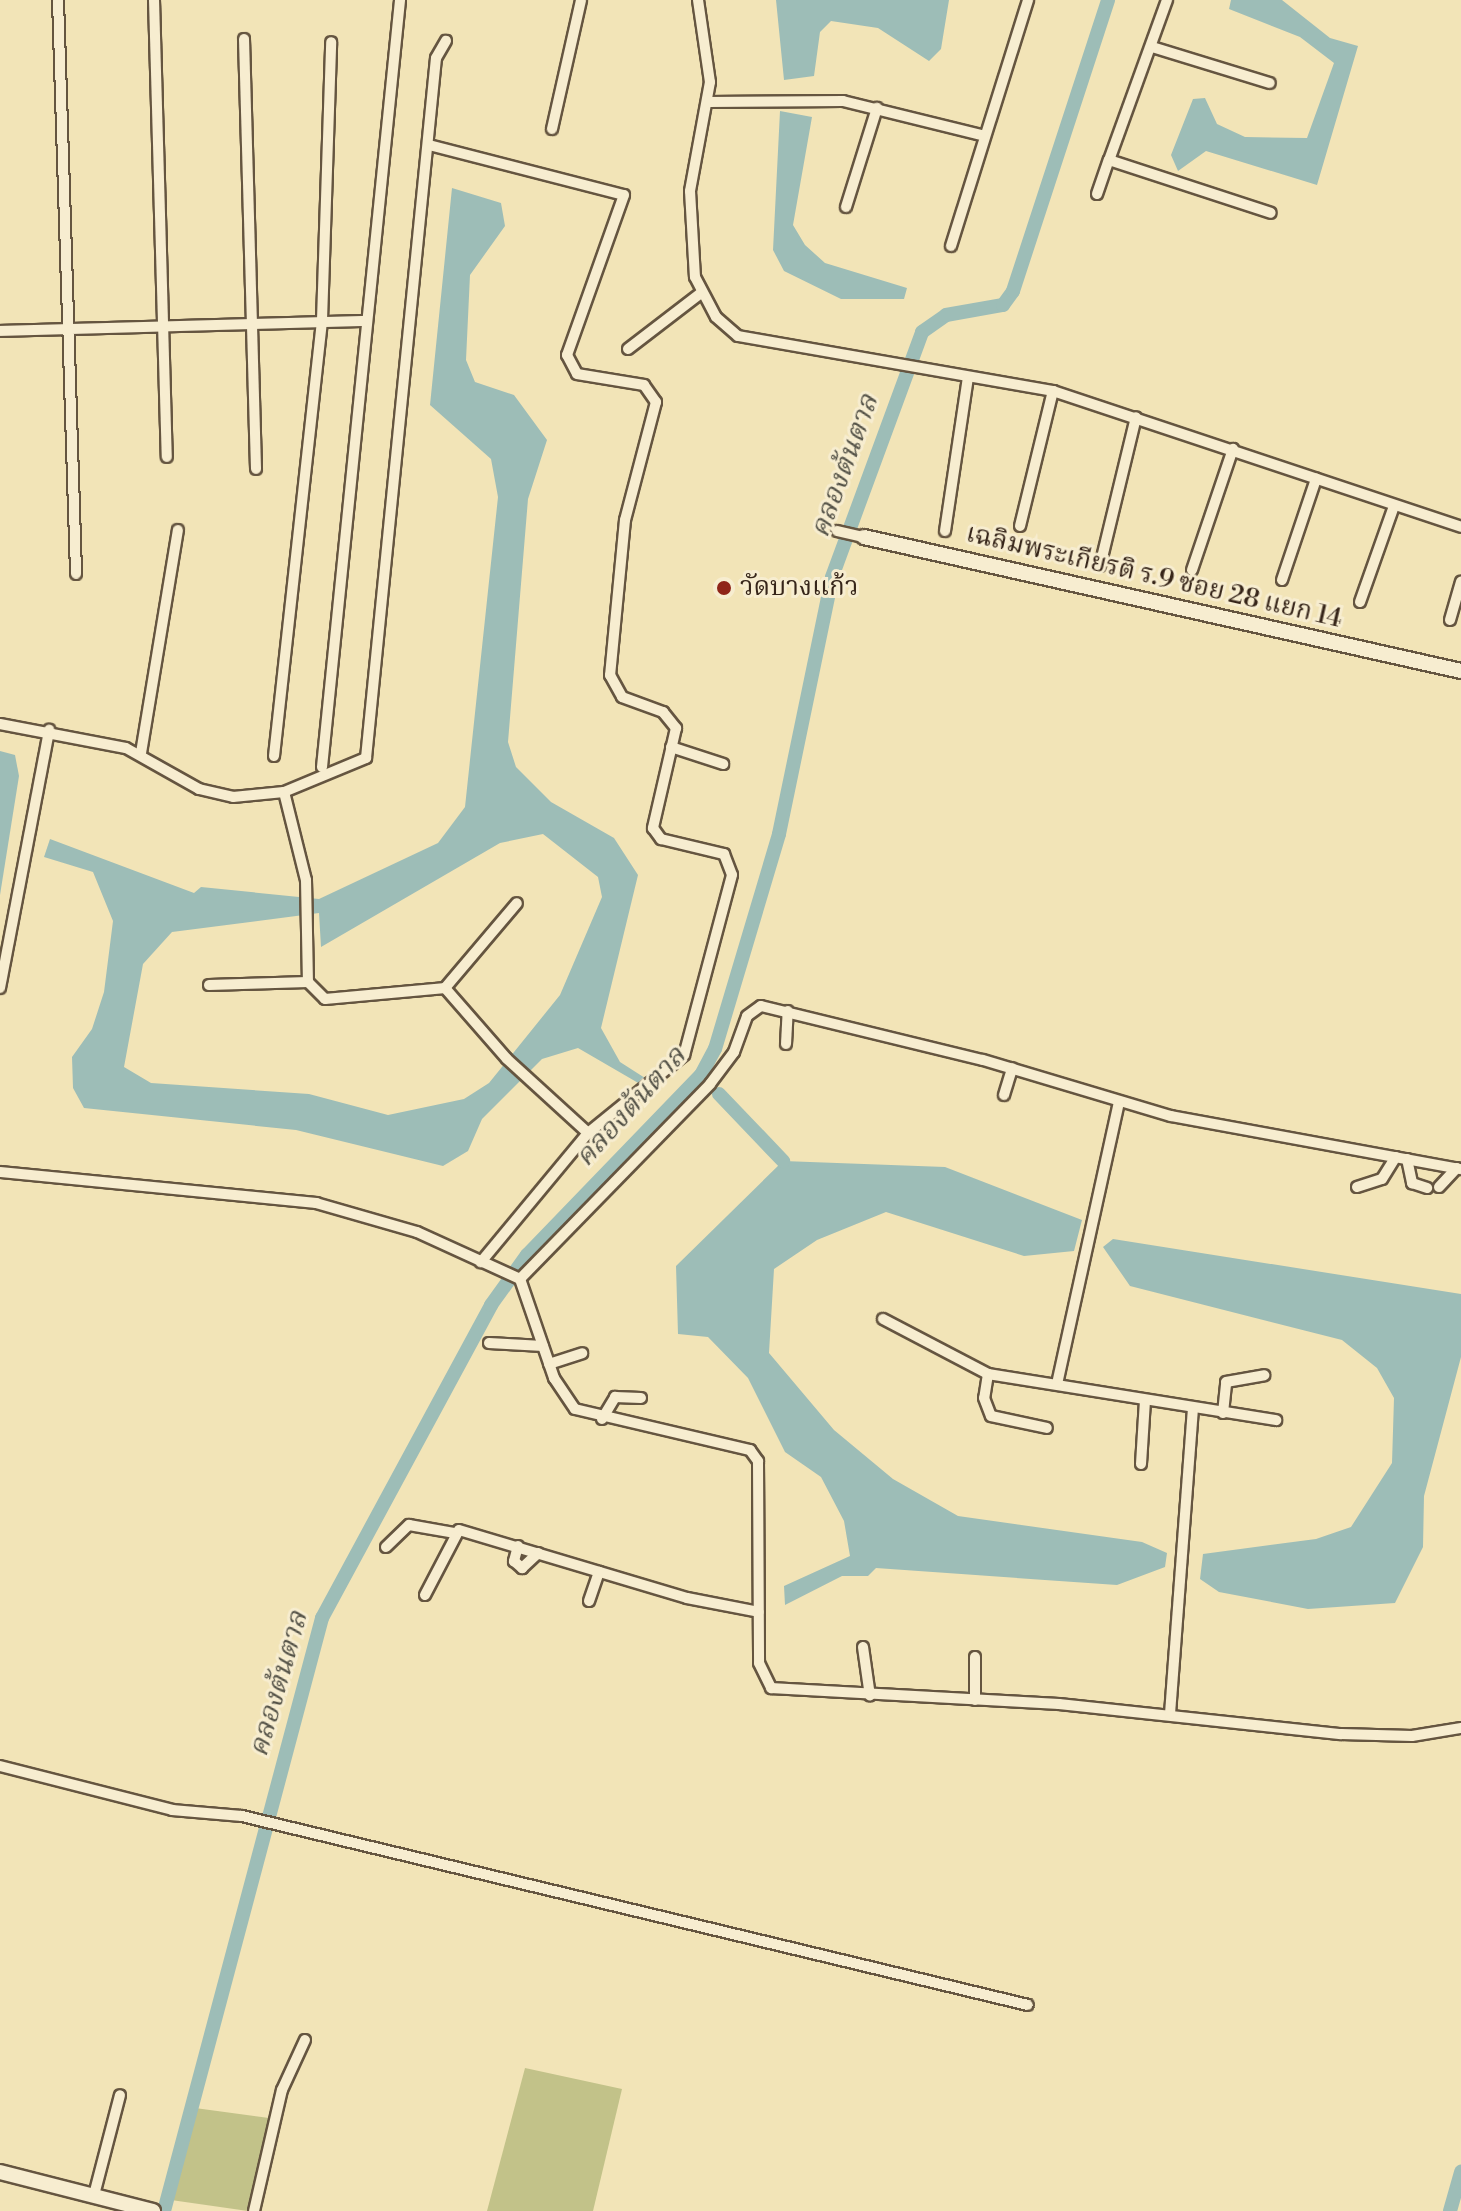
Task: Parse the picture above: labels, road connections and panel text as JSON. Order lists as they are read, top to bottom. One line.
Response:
{"streets":{"street":["เฉลิมพระเกียรติ ร.9 ซอย 28 แยก 14"]},"water":["คลองต้นตาล"],"places":["วัดบางแก้ว"]}
